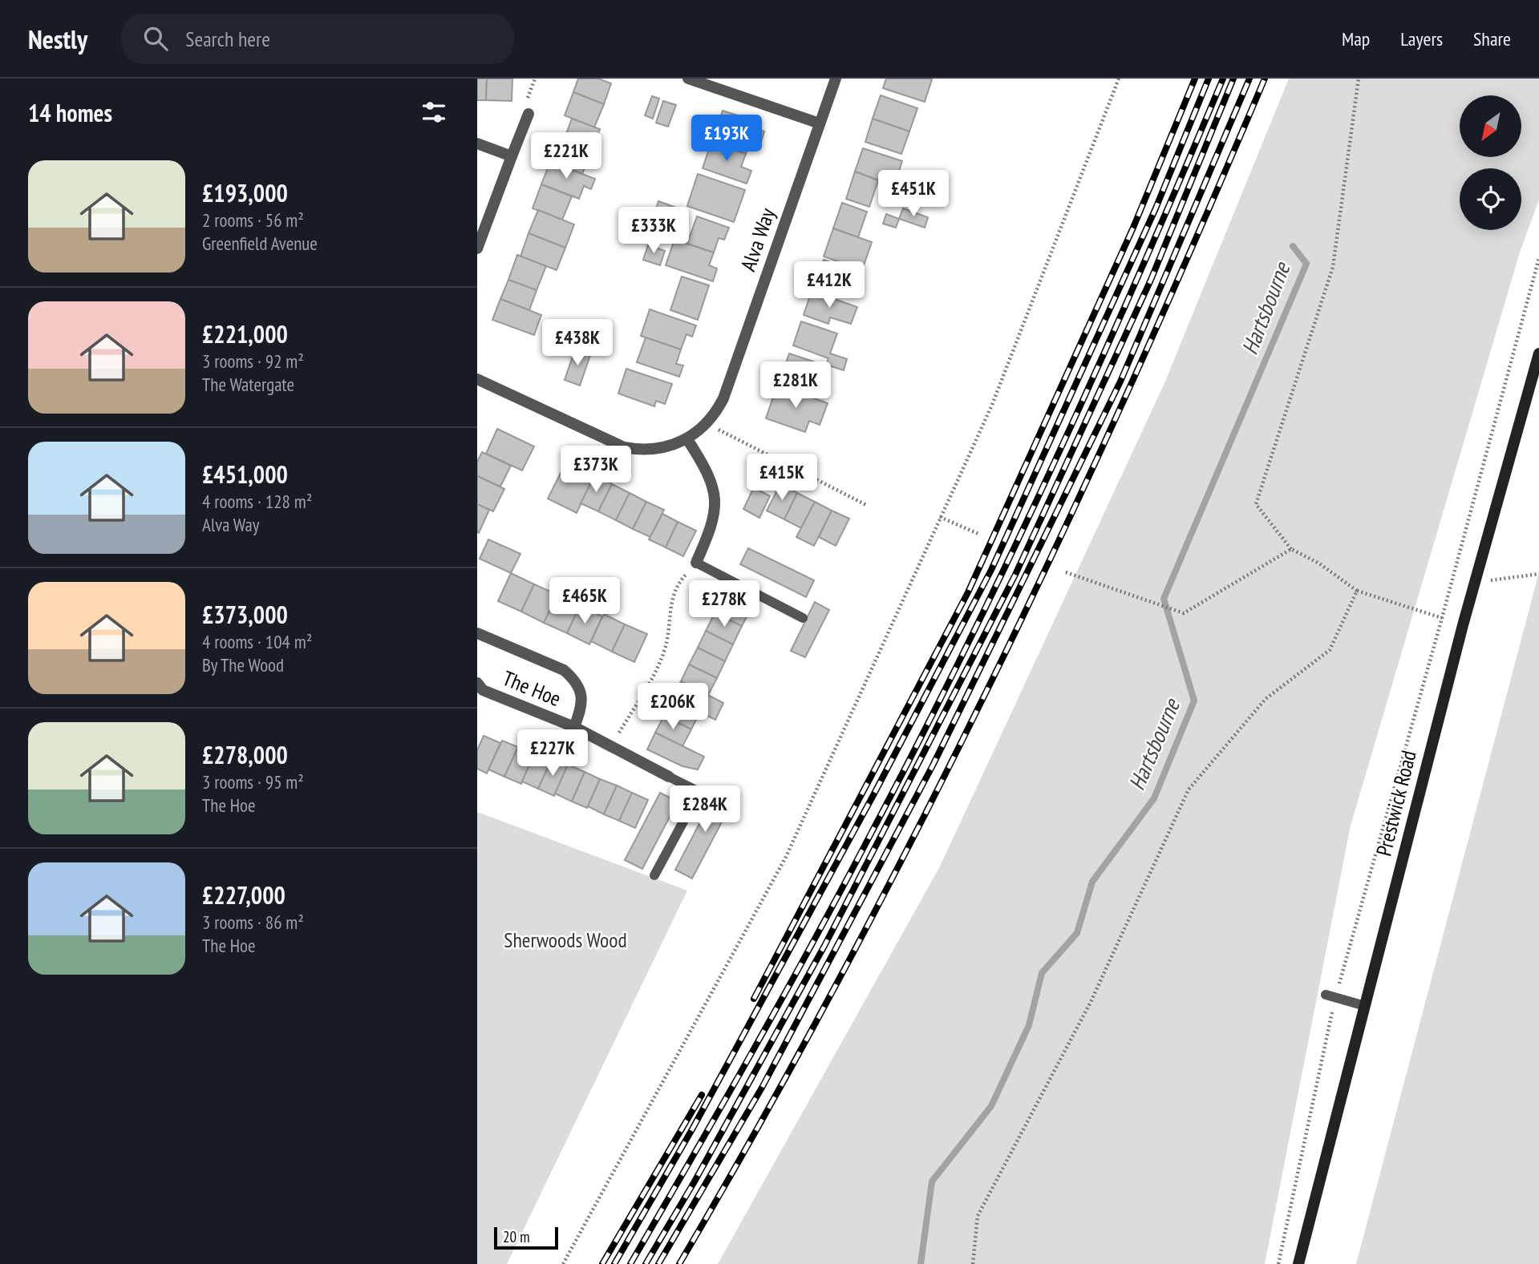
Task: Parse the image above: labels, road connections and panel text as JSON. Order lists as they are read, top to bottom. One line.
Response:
{"streets":{"main road":["Prestwick Road"],"street":["Alva Way","The Hoe"]},"water":["Hartsbourne"],"parks":["Sherwoods Wood"],"scale_bar":"20 m","north":"bottom left","page":{"header":"Nestly","search":"Search here","nav":["Map","Layers","Share"],"heading":"14 homes","price":["£193K","£221K","£451K","£333K","£412K","£438K","£281K","£373K","£415K","£465K","£278K","£206K","£227K","£284K"],"list":[{"name":"£193,000","note":"2 rooms · 56 m² · Greenfield Avenue"},{"name":"£221,000","note":"3 rooms · 92 m² · The Watergate"},{"name":"£451,000","note":"4 rooms · 128 m² · Alva Way"},{"name":"£373,000","note":"4 rooms · 104 m² · By The Wood"},{"name":"£278,000","note":"3 rooms · 95 m² · The Hoe"},{"name":"£227,000","note":"3 rooms · 86 m² · The Hoe"}],"scale":"20 m"}}
